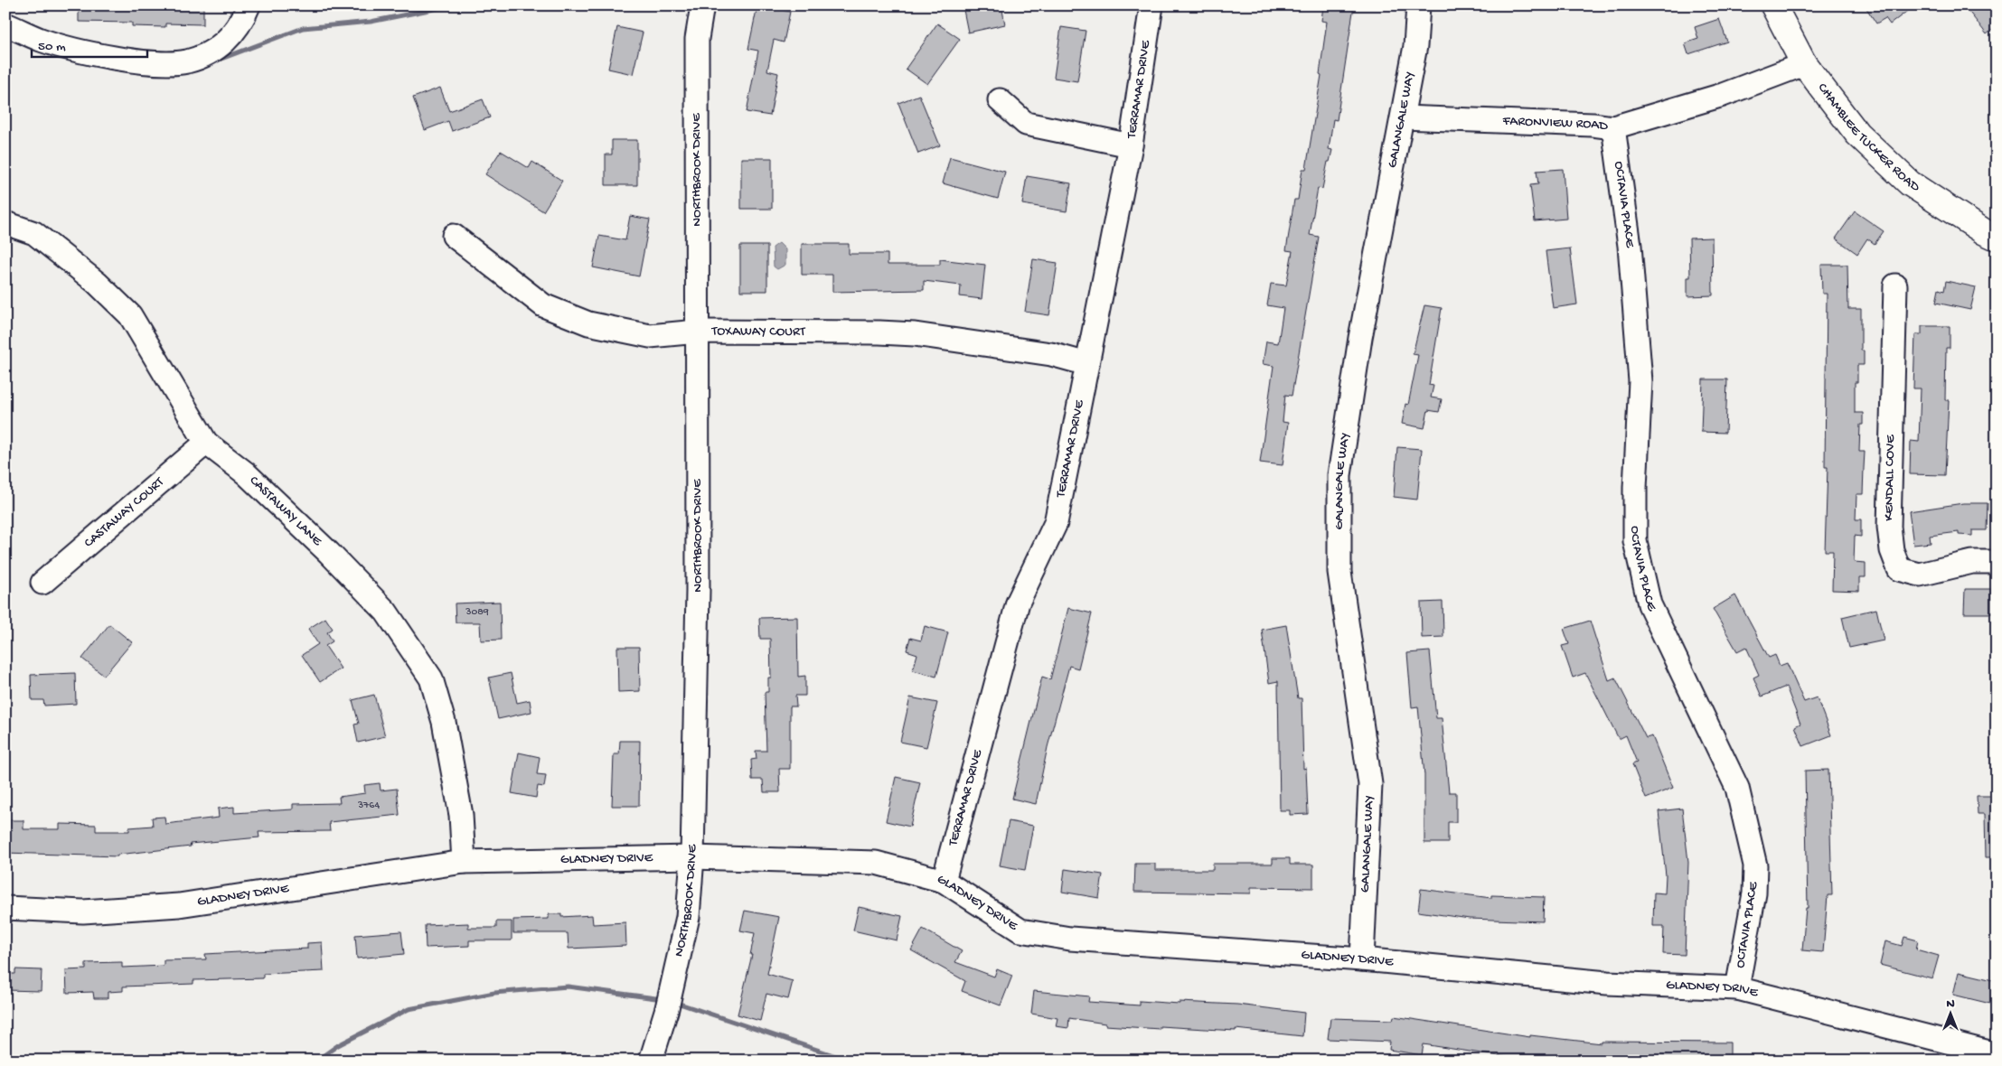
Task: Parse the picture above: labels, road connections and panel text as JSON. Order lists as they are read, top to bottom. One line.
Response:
{"streets":{"main road":["CHAMBLEE TUCKER ROAD"],"street":["TERRAMAR DRIVE","GALANGALE WAY","FARONVIEW ROAD","NORTHBROOK DRIVE","OCTAVIA PLACE","TOXAWAY COURT","KENDALL COVE","CASTAWAY LANE","CASTAWAY COURT","GLADNEY DRIVE"]},"crossings":[["TERRAMAR DRIVE","TOXAWAY COURT"],["TERRAMAR DRIVE","GLADNEY DRIVE"],["GALANGALE WAY","FARONVIEW ROAD"],["GALANGALE WAY","GLADNEY DRIVE"],["FARONVIEW ROAD","CHAMBLEE TUCKER ROAD"],["FARONVIEW ROAD","OCTAVIA PLACE"],["NORTHBROOK DRIVE","TOXAWAY COURT"],["NORTHBROOK DRIVE","GLADNEY DRIVE"],["OCTAVIA PLACE","GLADNEY DRIVE"],["CASTAWAY LANE","CASTAWAY COURT"],["CASTAWAY LANE","GLADNEY DRIVE"]],"house_numbers":["3089","3764"],"scale_bar":"50 m","north":"top"}
